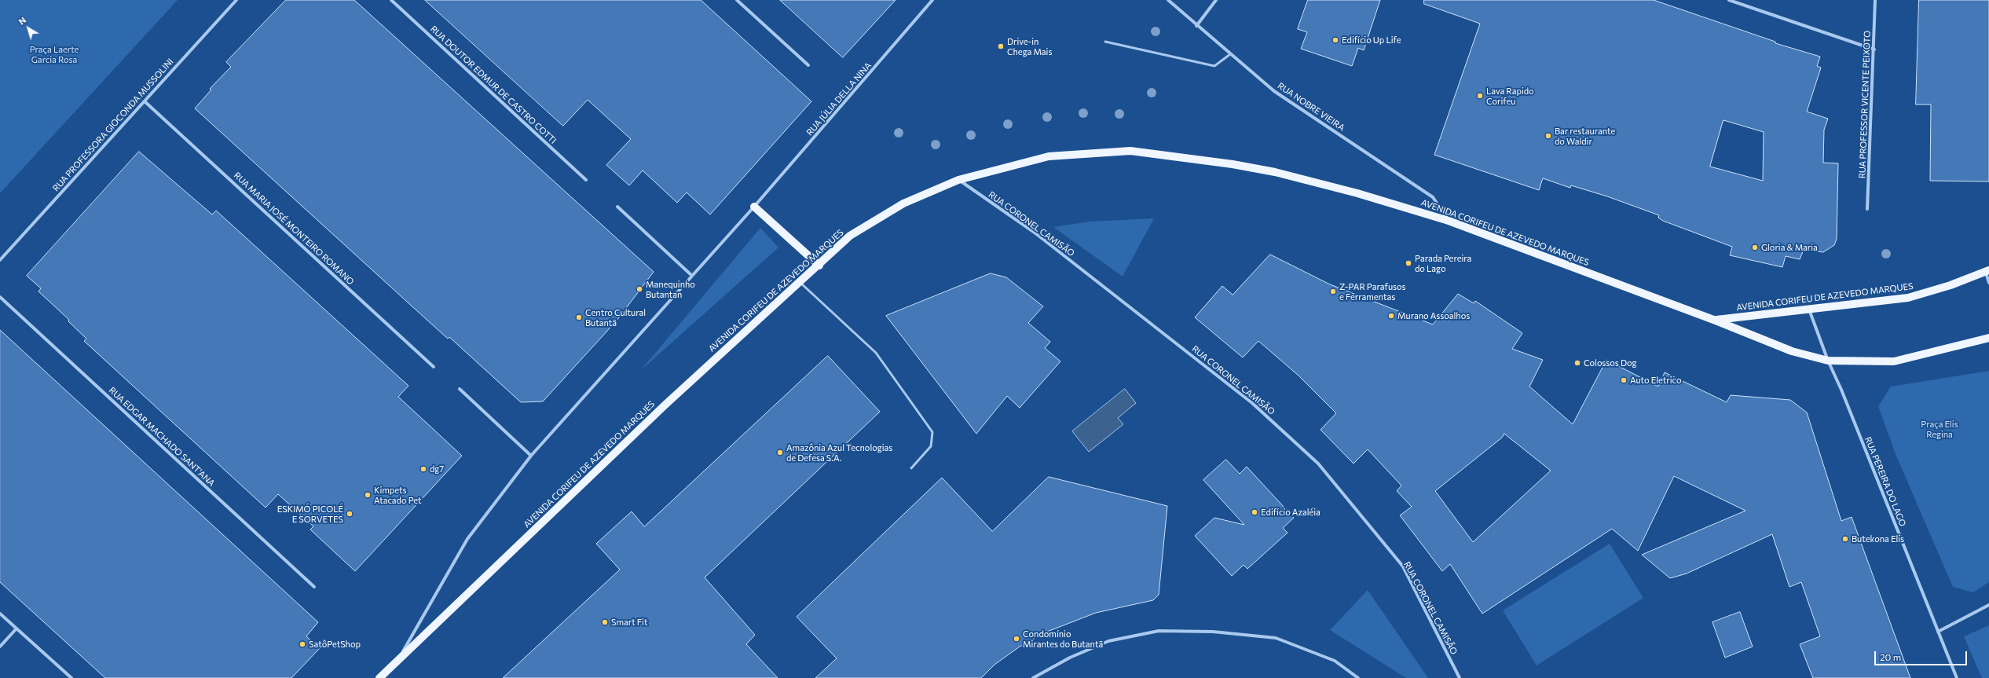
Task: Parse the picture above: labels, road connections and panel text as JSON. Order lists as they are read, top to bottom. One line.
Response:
{"streets":{"main road":["AVENIDA CORIFEU DE AZEVEDO MARQUES"],"street":["RUA DOUTOR EDMUR DE CASTRO COTTI","RUA JÚLIA DELLA NINA","RUA PROFESSOR VICENTE PEIXOTO","RUA NOBRE VIEIRA","RUA PROFESSORA GIOCONDA MUSSOLINI","RUA CORONEL CAMISÃO","RUA MARIA JOSÉ MONTEIRO ROMANO","RUA EDGAR MACHADO SANT'ANA","RUA PEREIRA DO LAGO"]},"crossings":[["RUA JÚLIA DELLA NINA","AVENIDA CORIFEU DE AZEVEDO MARQUES"],["RUA NOBRE VIEIRA","AVENIDA CORIFEU DE AZEVEDO MARQUES"],["RUA PROFESSORA GIOCONDA MUSSOLINI","RUA MARIA JOSÉ MONTEIRO ROMANO"],["RUA CORONEL CAMISÃO","AVENIDA CORIFEU DE AZEVEDO MARQUES"],["AVENIDA CORIFEU DE AZEVEDO MARQUES","RUA PEREIRA DO LAGO"]],"parks":["Praça Laerte Garcia Rosa","Praça Elis Regina"],"places":["Edifício Up Life","Drive-in Chega Mais","Lava Rapido Corifeu","Bar restaurante do Waldir","Gloria & Maria","Parada Pereira do Lago","Manequinho Butantan","Z-PAR Parafusos e Ferramentas","Murano Assoalhos","Centro Cultural Butantã","Colossos Dog","Auto Eletrico","Amazônia Azul Tecnologias de Defesa S.A.","dg7","Kimpets Atacado Pet","Edifício Azaléia","ESKIMÓ PICOLÉ E SORVETES","Butekona Elis","Smart Fit","Condomínio Mirantes do Butantã","SatôPetShop"],"scale_bar":"20 m","north":"top left"}
